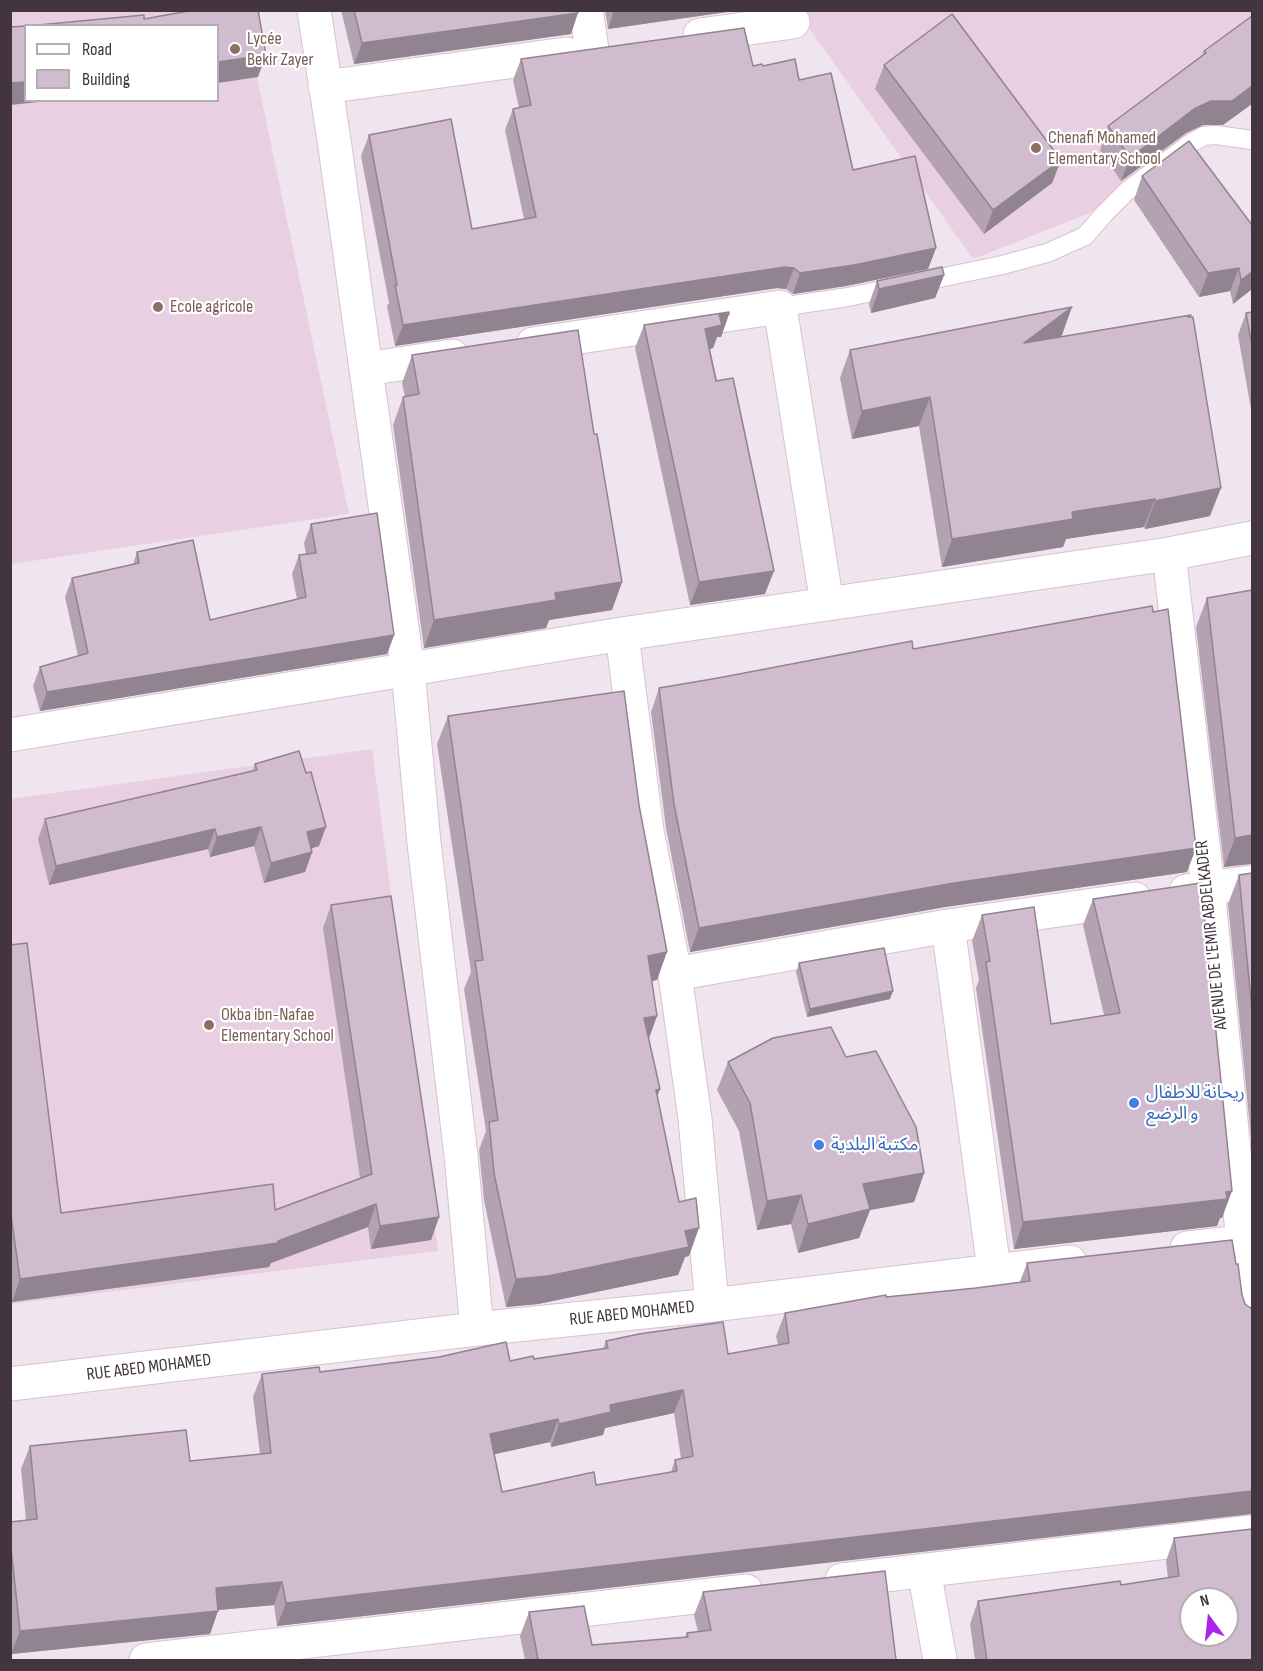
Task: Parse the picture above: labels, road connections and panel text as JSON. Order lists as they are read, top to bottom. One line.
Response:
{"streets":{"street":["AVENUE DE L'EMIR ABDELKADER","RUE ABED MOHAMED"]},"places":["Lycée Bekir Zayer","Chenafi Mohamed Elementary School","Ecole agricole","Okba ibn-Nafae Elementary School","ريحانة للاطفال و الرضع","مكتبة البلدية"],"legend":["Road","Building"],"north":"top"}
